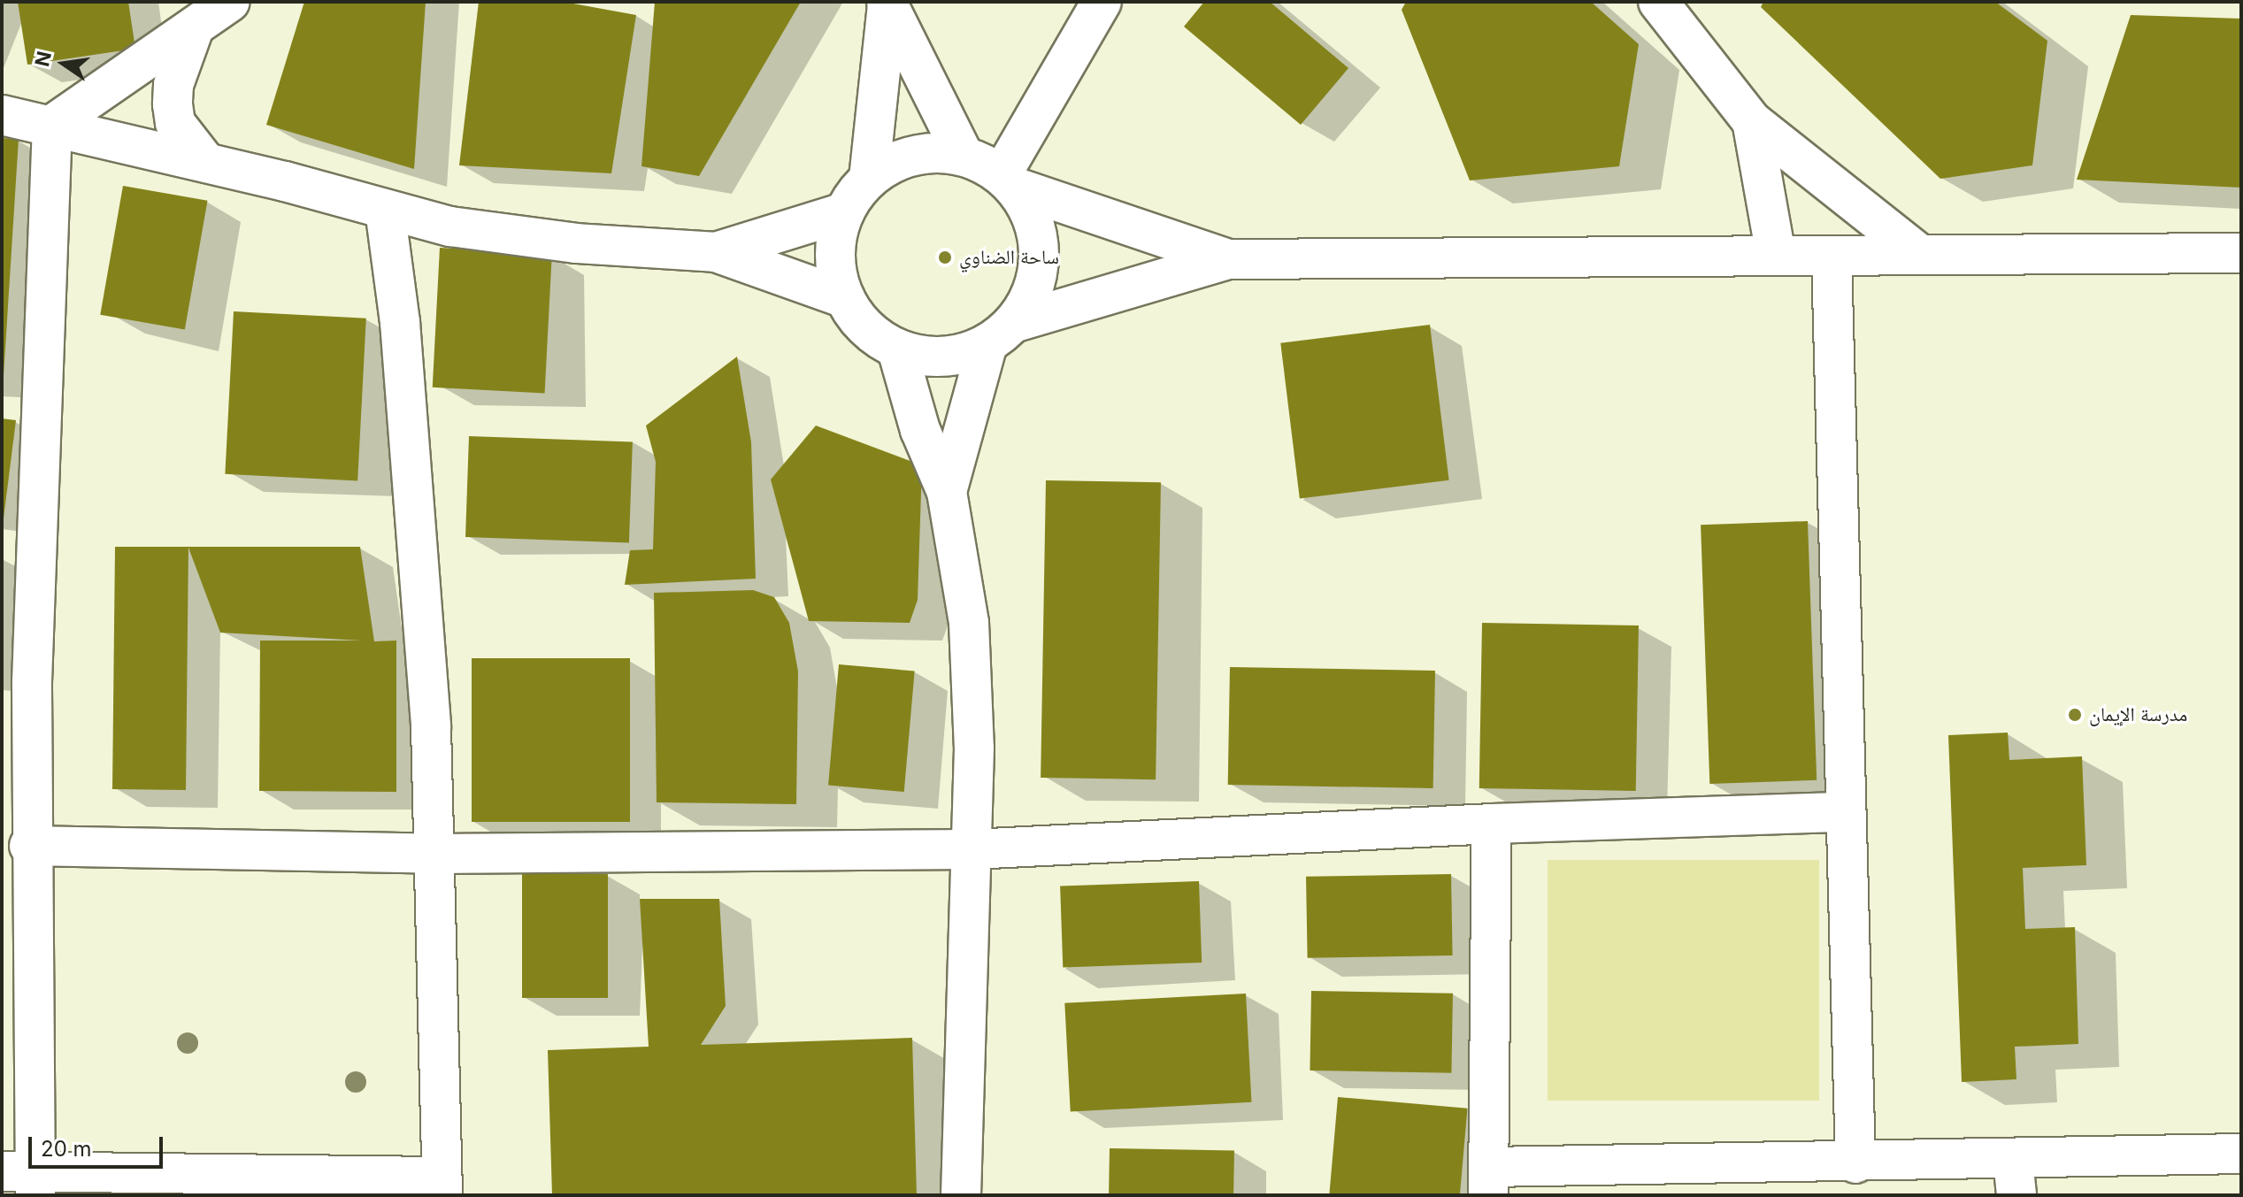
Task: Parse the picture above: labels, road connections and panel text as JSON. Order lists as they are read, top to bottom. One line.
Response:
{"places":["ساحة الضناوي","مدرسة الإيمان"],"scale_bar":"20 m","north":"left"}
